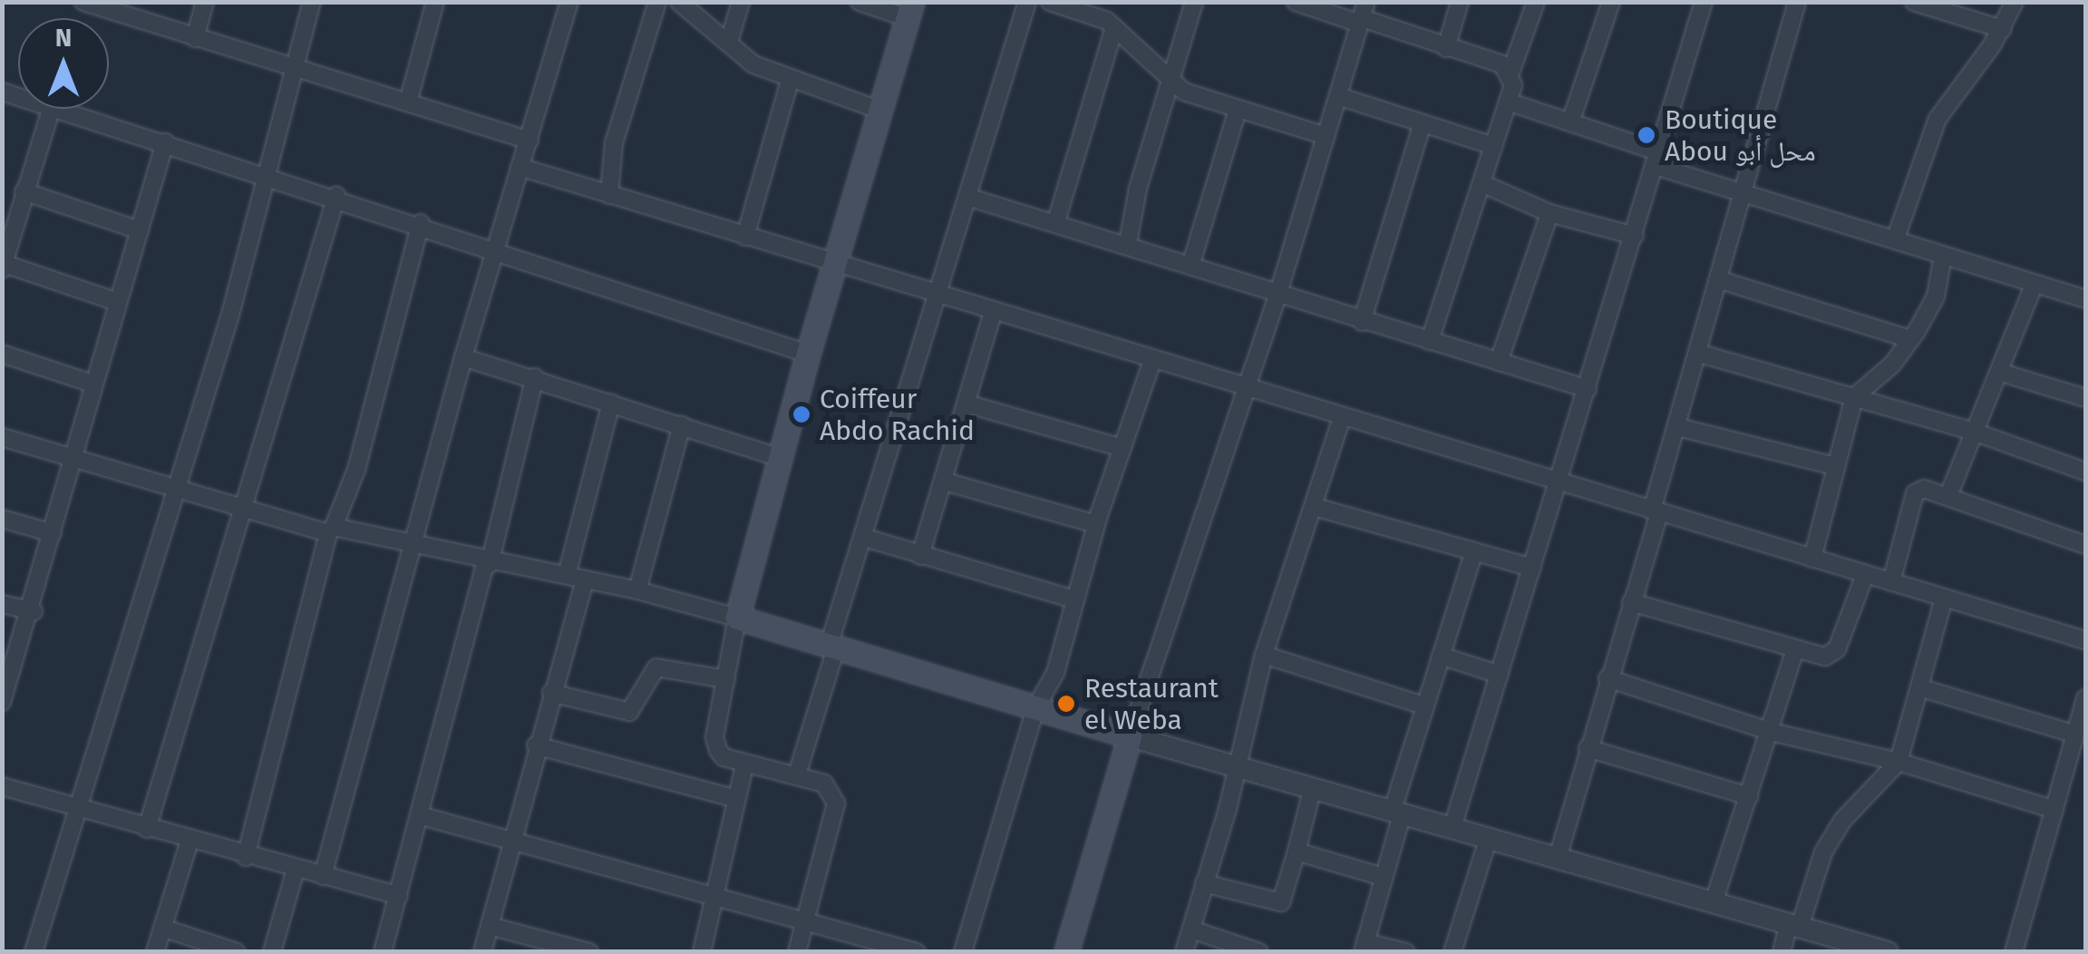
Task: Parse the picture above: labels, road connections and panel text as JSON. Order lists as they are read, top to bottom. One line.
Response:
{"places":["Boutique Abou محل أبو","Coiffeur Abdo Rachid","Restaurant el Weba"],"north":"top"}
